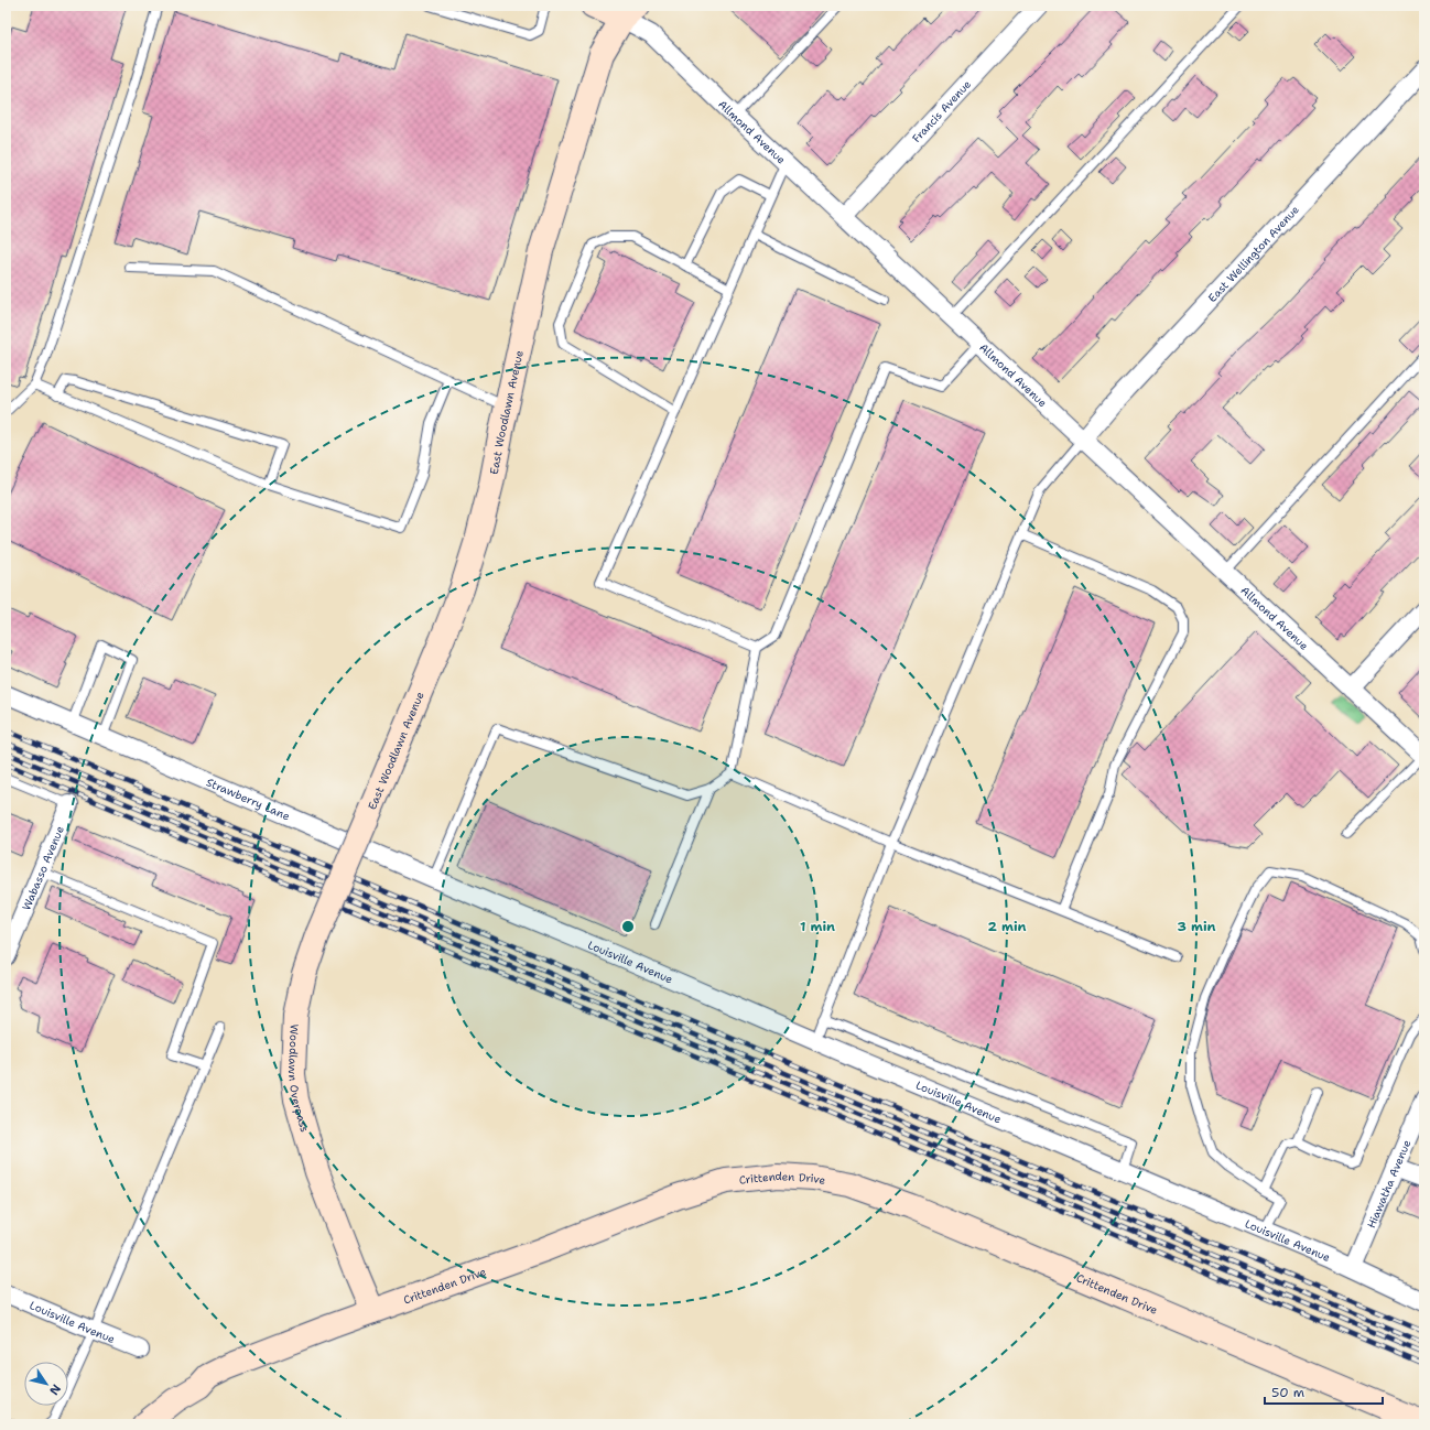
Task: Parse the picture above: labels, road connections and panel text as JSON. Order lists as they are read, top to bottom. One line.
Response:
{"streets":{"main road":["Allmond Avenue","East Woodlawn Avenue","Woodlawn Overpass","Crittenden Drive"],"street":["Francis Avenue","East Wellington Avenue","Strawberry Lane","Wabasso Avenue","Louisville Avenue","Hiawatha Avenue"]},"crossings":[["Francis Avenue","Allmond Avenue"],["Allmond Avenue","East Wellington Avenue"],["Allmond Avenue","East Woodlawn Avenue"],["East Woodlawn Avenue","Woodlawn Overpass"],["Strawberry Lane","Louisville Avenue"],["Louisville Avenue","Hiawatha Avenue"],["Woodlawn Overpass","Crittenden Drive"]],"scale_bar":"50 m","north":"bottom right","rings":["1 min","2 min","3 min"]}
